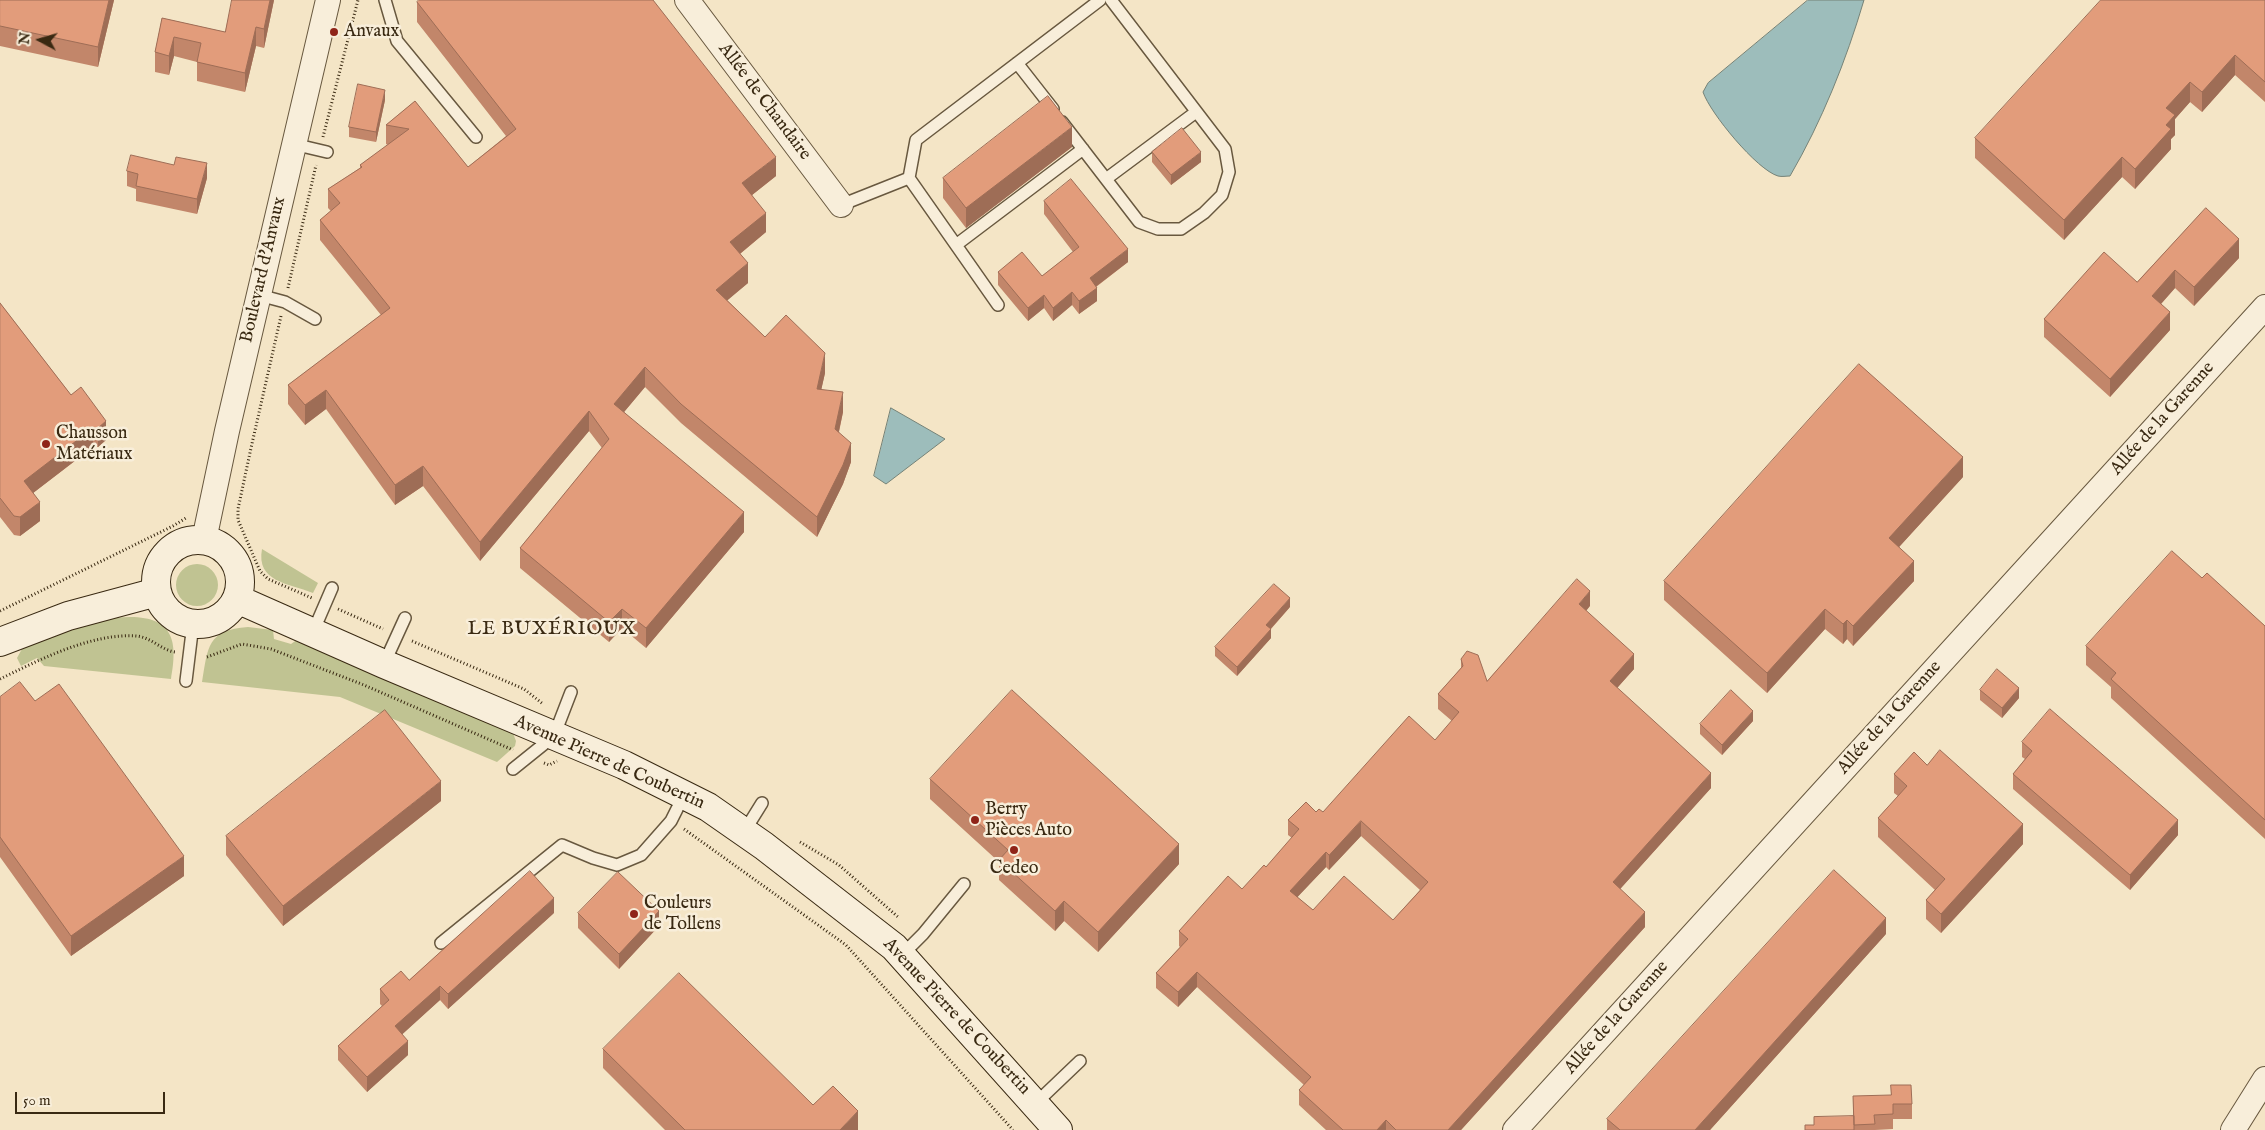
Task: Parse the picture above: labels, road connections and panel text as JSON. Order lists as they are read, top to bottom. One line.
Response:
{"streets":{"street":["Allée de Chandaire","Boulevard d'Anvaux","Allée de la Garenne","Avenue Pierre de Coubertin"]},"crossings":[["Boulevard d'Anvaux","Avenue Pierre de Coubertin"]],"districts":["LE BUXÉRIOUX"],"places":["Anvaux","Chausson Matériaux","Berry Pièces Auto","Cedeo","Couleurs de Tollens"],"scale_bar":"50 m","north":"left"}
